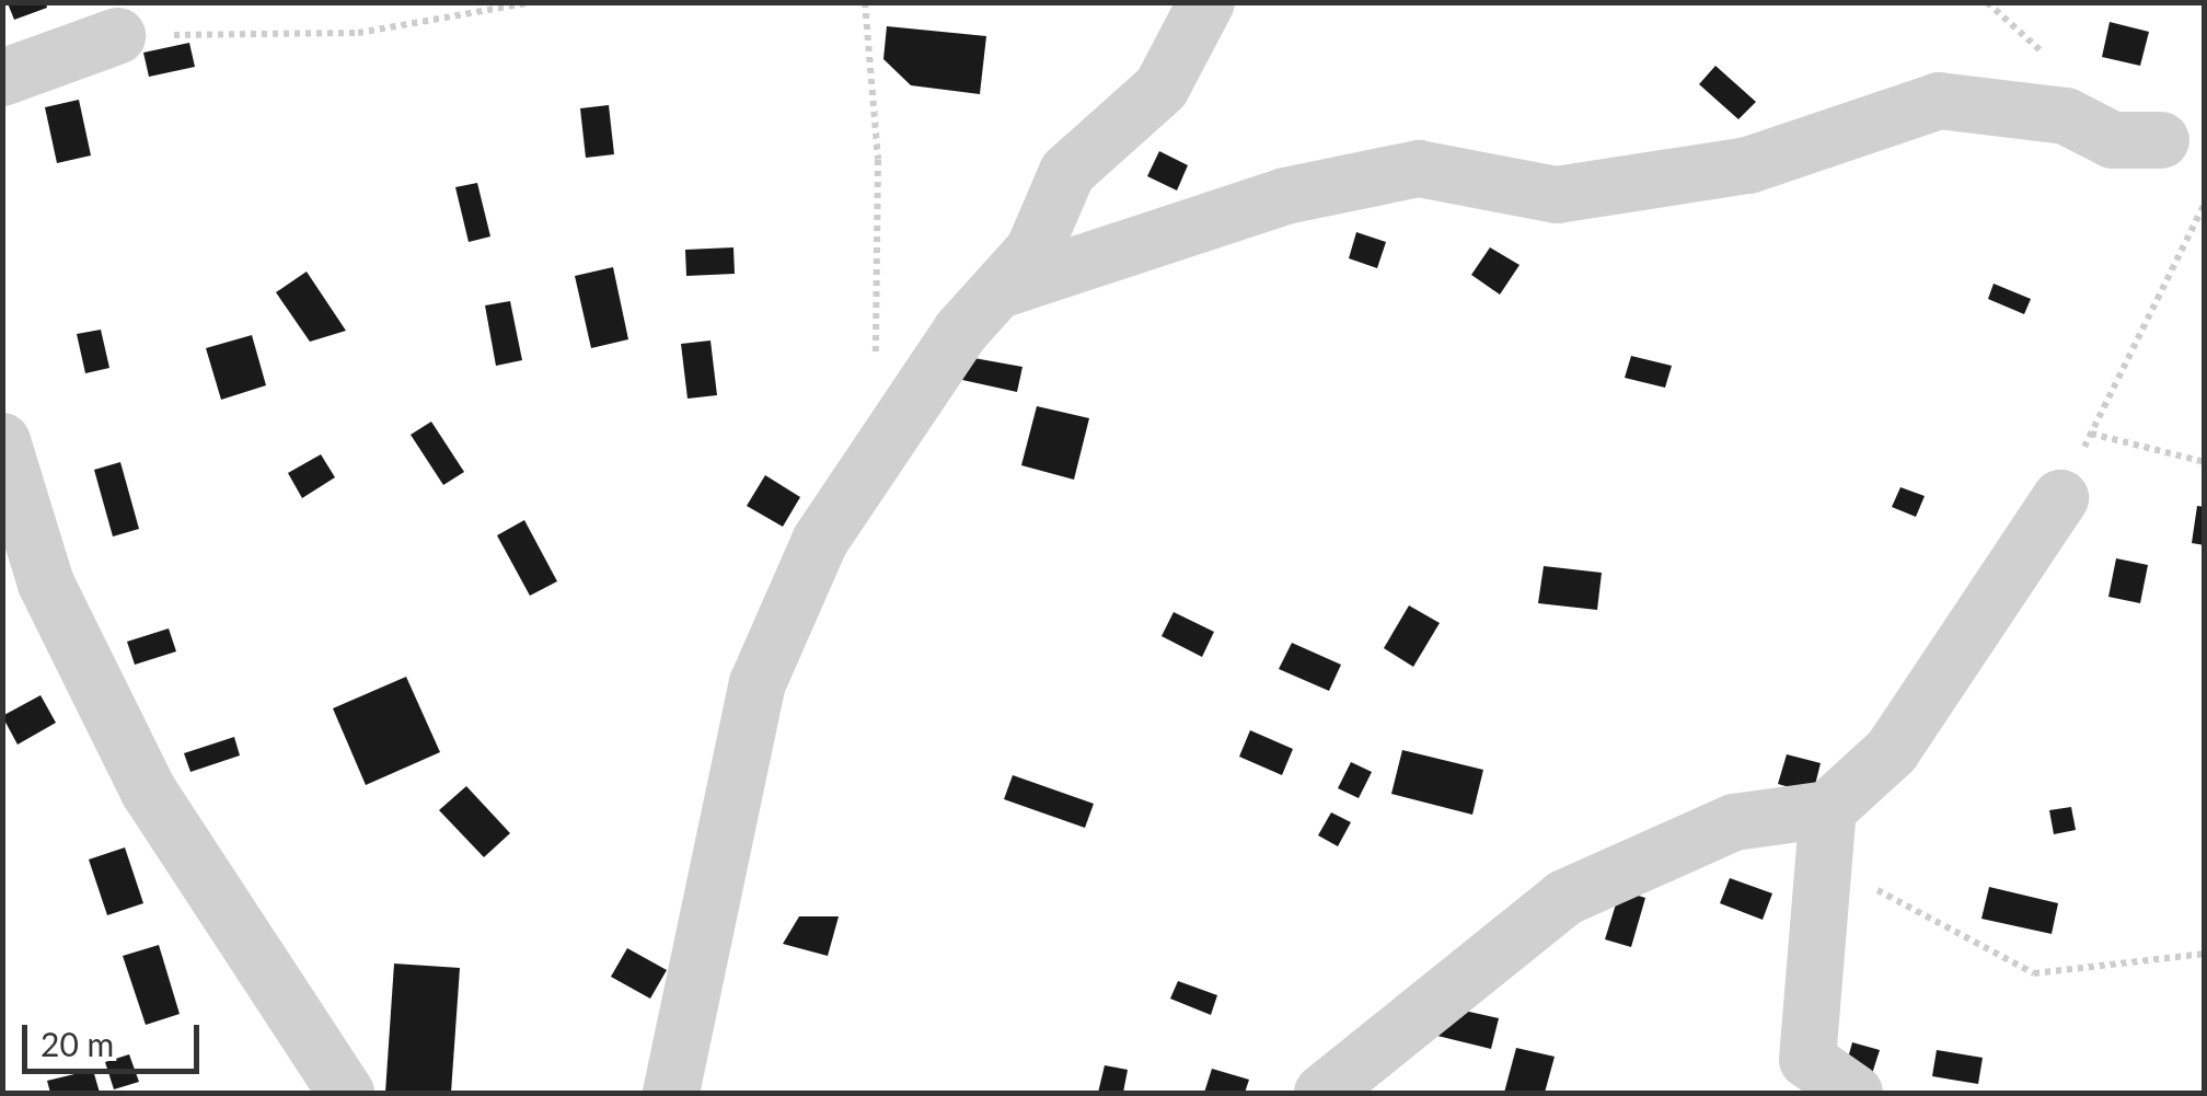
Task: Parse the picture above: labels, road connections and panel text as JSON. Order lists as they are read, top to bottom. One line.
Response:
{"scale_bar":"20 m"}
